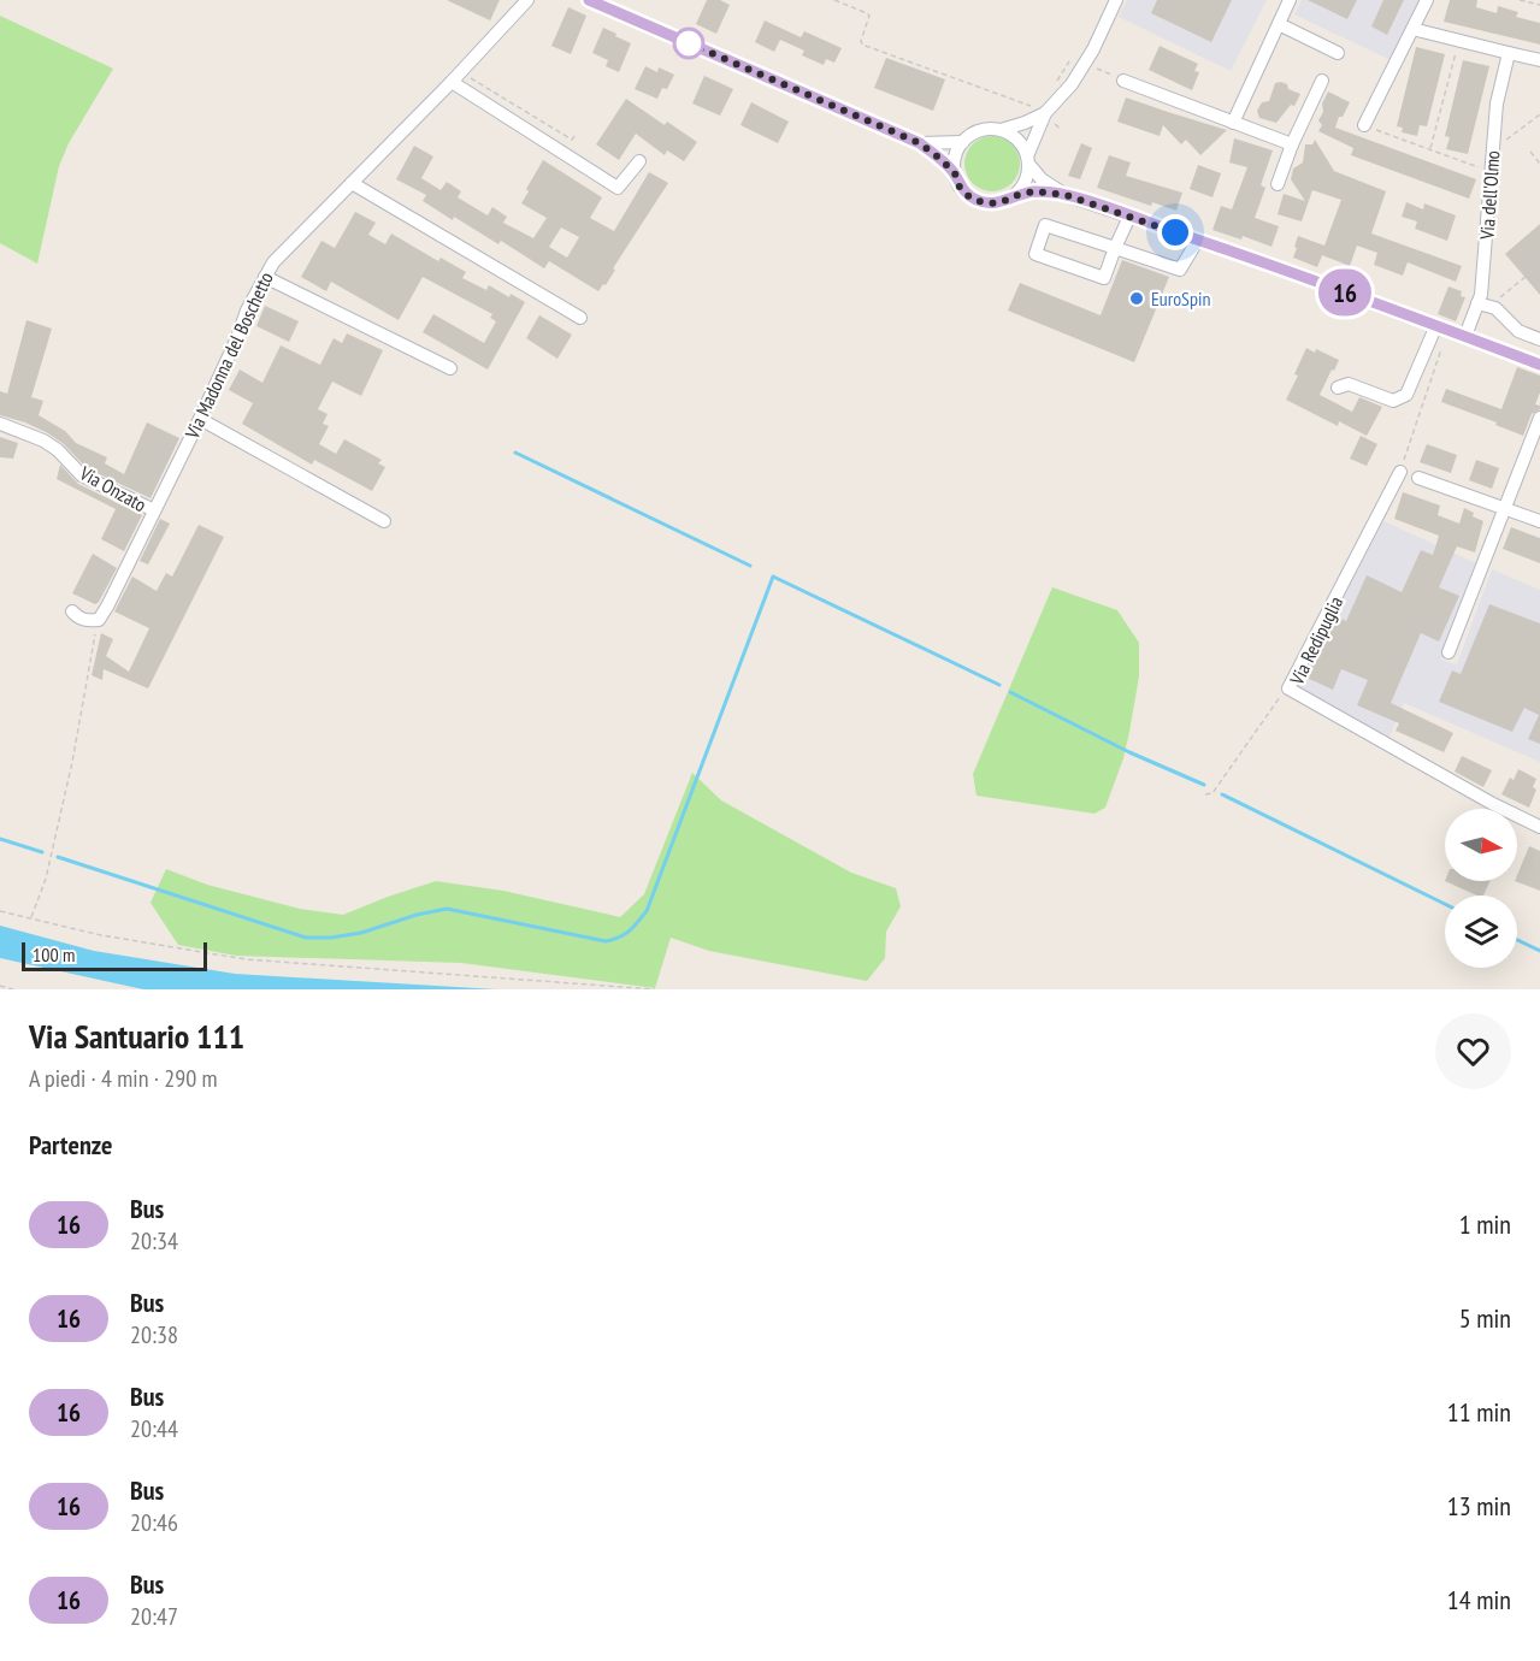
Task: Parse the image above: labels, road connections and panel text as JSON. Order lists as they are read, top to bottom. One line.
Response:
{"streets":{"street":["Via dell'Olmo","Via Madonna del Boschetto","Via Onzato","Via Redipuglia"]},"crossings":[["Via Madonna del Boschetto","Via Onzato"]],"places":["EuroSpin"],"lines":["bus line 16"],"scale_bar":"100 m","north":"right","page":{"on_map":"16","scale":"100 m","heading":[["Via Santuario 111","A piedi · 4 min · 290 m"],"Partenze"],"list":[{"mark":"16","name":"Bus","note":"20:34","value":"1 min"},{"mark":"16","name":"Bus","note":"20:38","value":"5 min"},{"mark":"16","name":"Bus","note":"20:44","value":"11 min"},{"mark":"16","name":"Bus","note":"20:46","value":"13 min"},{"mark":"16","name":"Bus","note":"20:47","value":"14 min"}]}}
